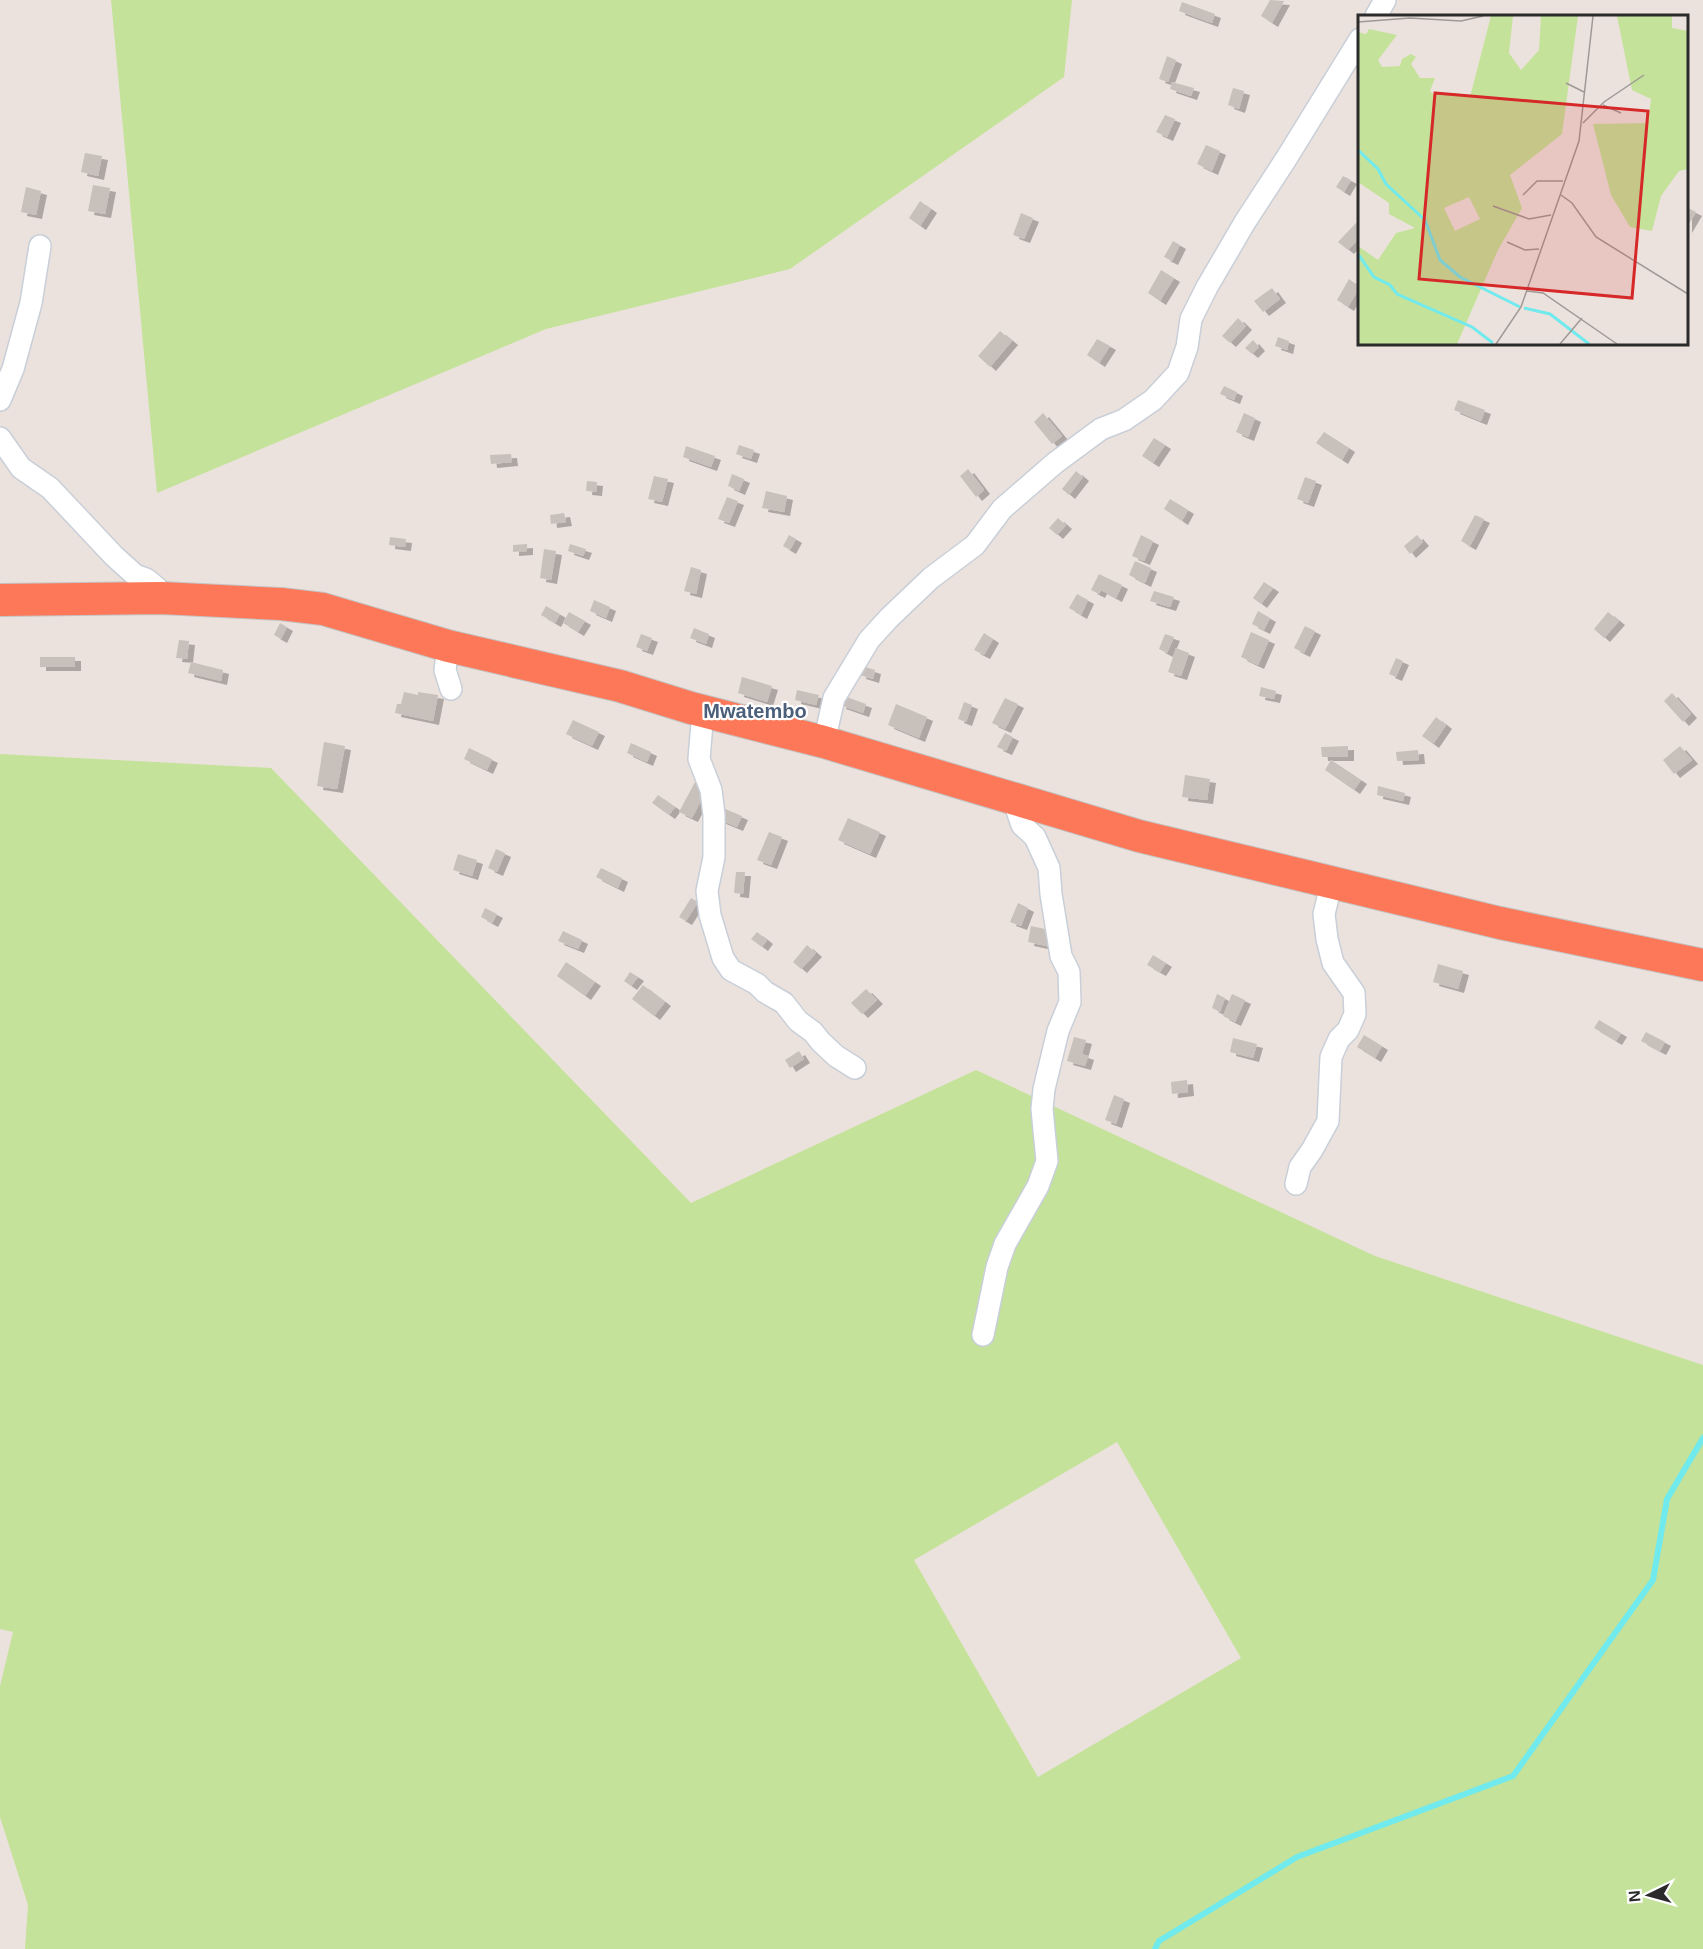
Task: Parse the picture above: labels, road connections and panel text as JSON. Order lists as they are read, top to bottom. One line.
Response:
{"districts":["Mwatembo"],"north":"left"}
